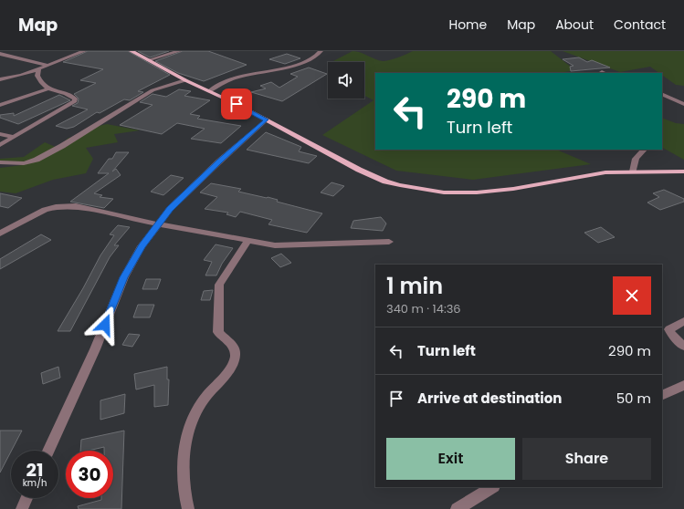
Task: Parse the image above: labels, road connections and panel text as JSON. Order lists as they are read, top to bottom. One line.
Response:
{"page":{"header":"Map","nav":["Home","Map","About","Contact"],"turn":["290 m","Turn left"],"heading":["1 min","340 m · 14:36"],"list":[{"name":"Turn left","value":"290 m"},{"name":"Arrive at destination","value":"50 m"}],"buttons":["Exit","Share"],"speed":"21 km/h","limit":"30"}}
